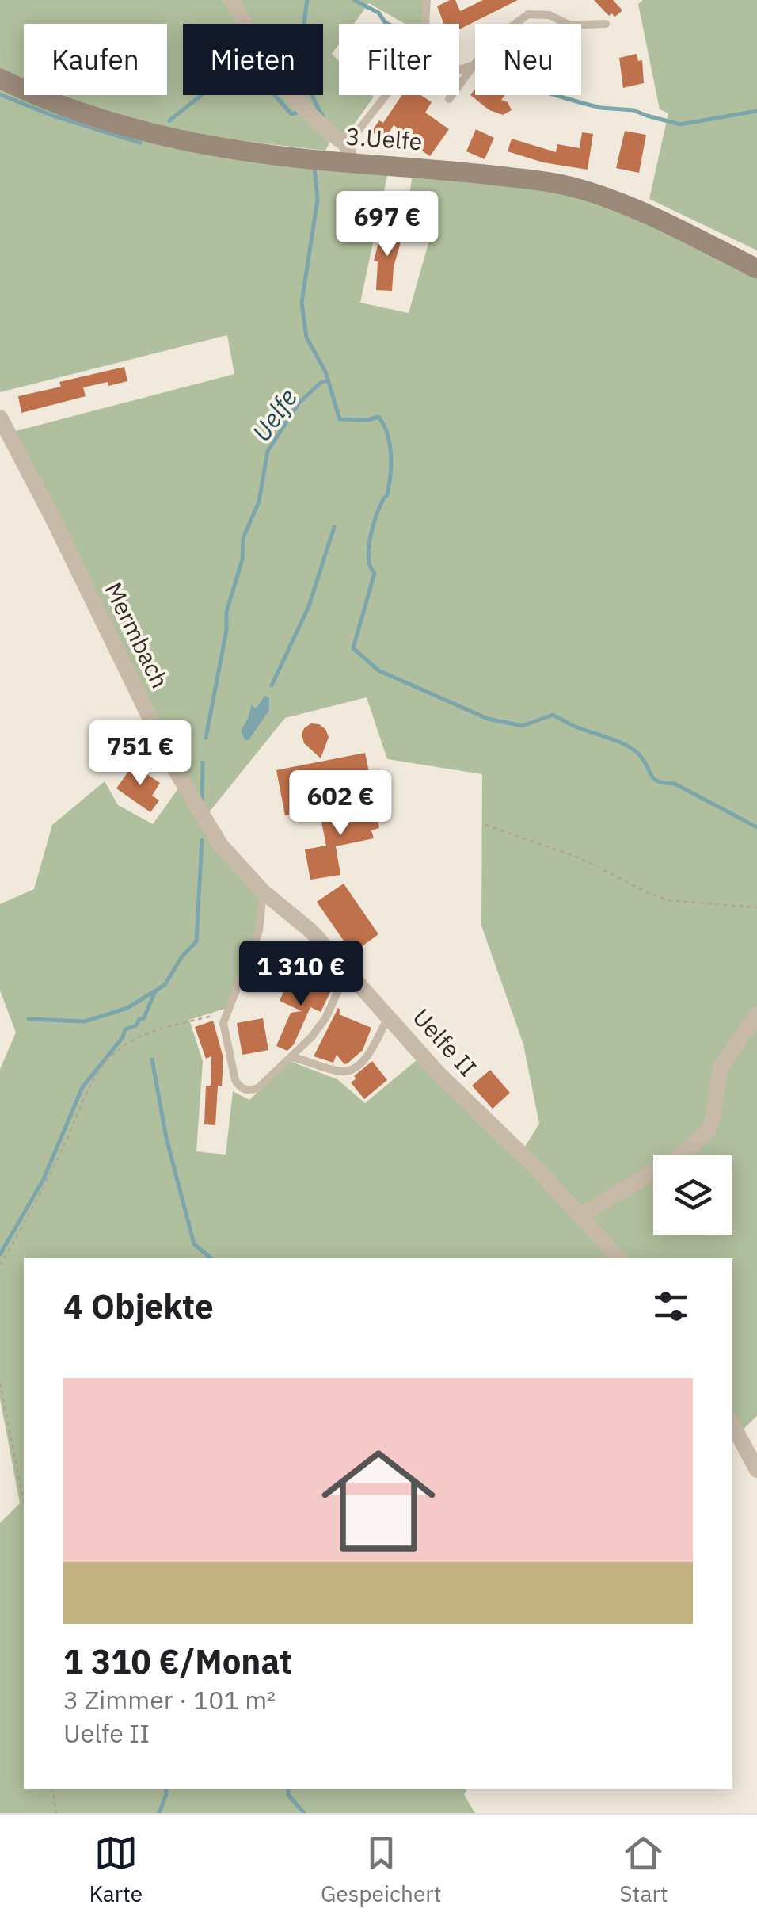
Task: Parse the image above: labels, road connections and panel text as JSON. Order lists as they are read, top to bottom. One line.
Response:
{"streets":{"street":["3.Uelfe","Mermbach","Uelfe II"]},"crossings":[["Mermbach","Uelfe II"]],"water":["Uelfe"],"page":{"chip":["Kaufen","Mieten","Filter","Neu"],"price":["697 €","751 €","602 €","1 310 €"],"heading":"4 Objekte","list":[{"name":"1 310 €/Monat","note":"3 Zimmer · 101 m² · Uelfe II"}],"tabs":["Karte","Gespeichert","Start"]}}
